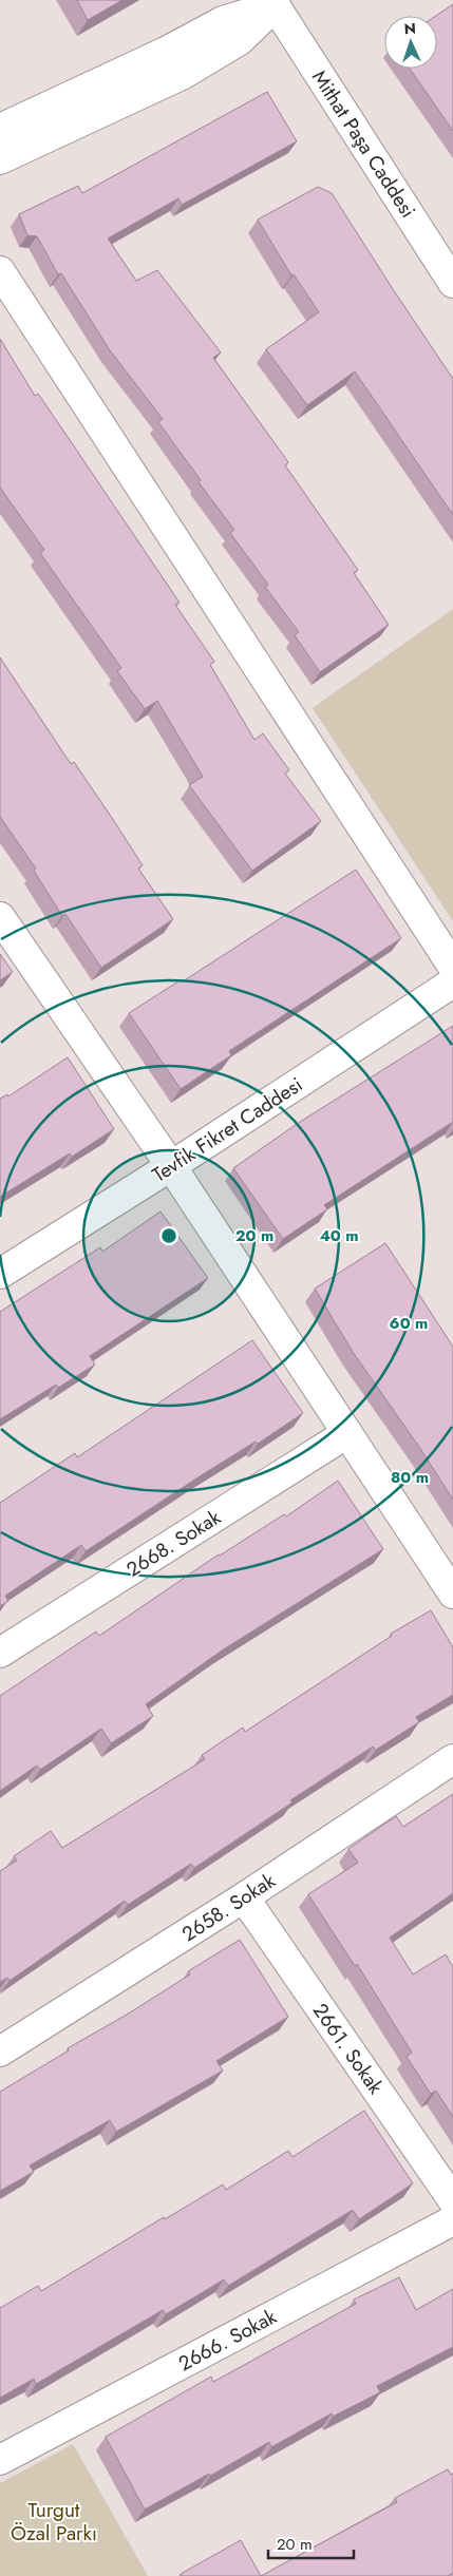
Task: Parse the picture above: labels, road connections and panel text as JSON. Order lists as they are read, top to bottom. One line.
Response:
{"streets":{"street":["Mithat Paşa Caddesi","Tevfik Fikret Caddesi","2668. Sokak","2658. Sokak","2661. Sokak","2666. Sokak"]},"crossings":[["2658. Sokak","2661. Sokak"]],"parks":["Turgut Özal Parkı"],"scale_bar":"20 m","north":"top","rings":["20 m","40 m","60 m","80 m"]}
